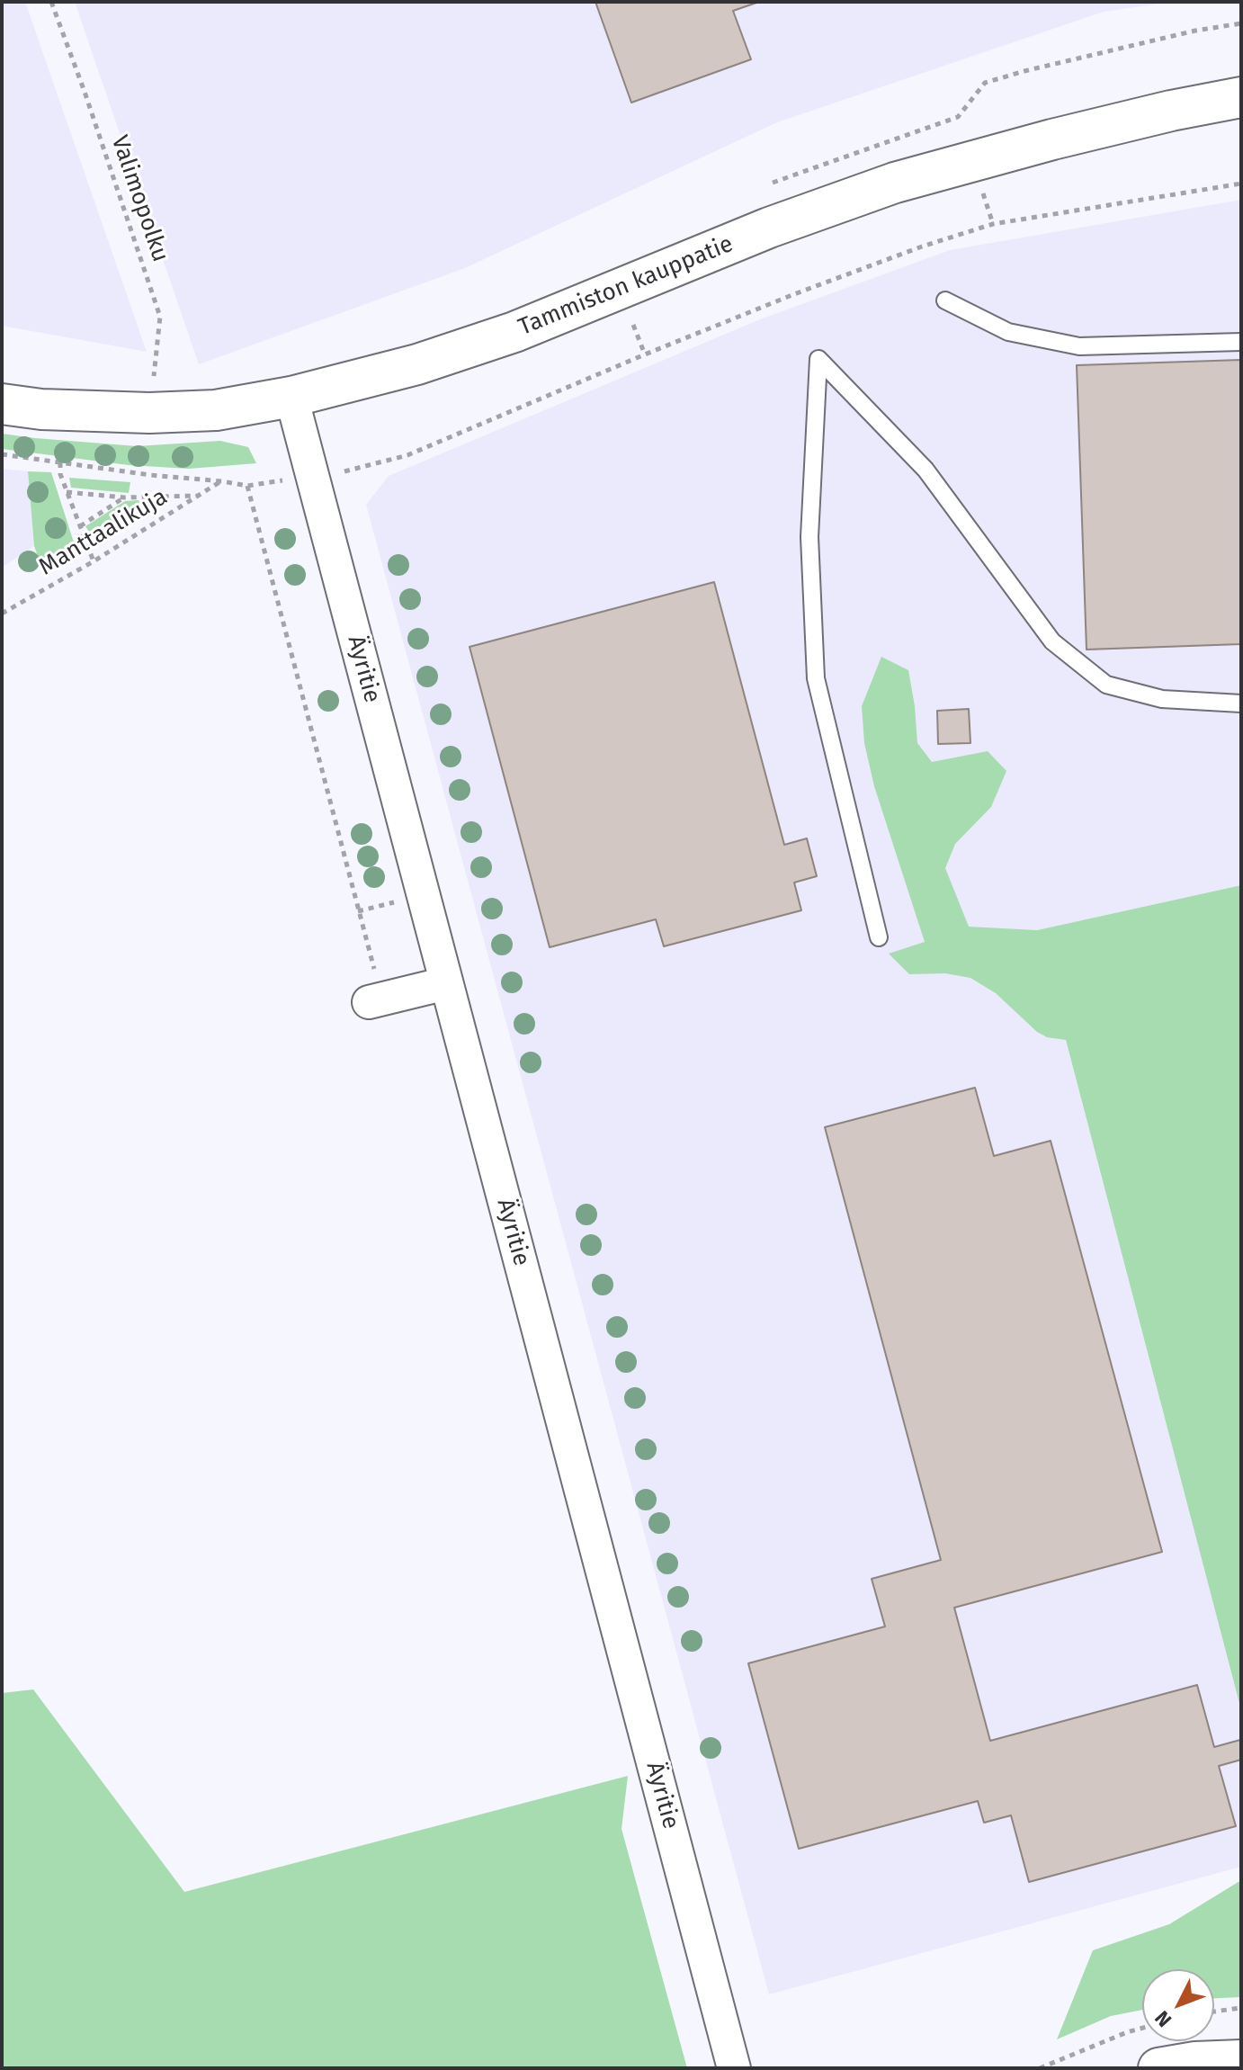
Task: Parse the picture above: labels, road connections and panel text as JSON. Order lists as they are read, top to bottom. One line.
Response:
{"streets":{"main road":["Tammiston kauppatie"],"street":["Äyritie"],"path":["Valimopolku","Manttaalikuja"]},"crossings":[["Valimopolku","Tammiston kauppatie"],["Tammiston kauppatie","Äyritie"]],"north":"bottom left"}
